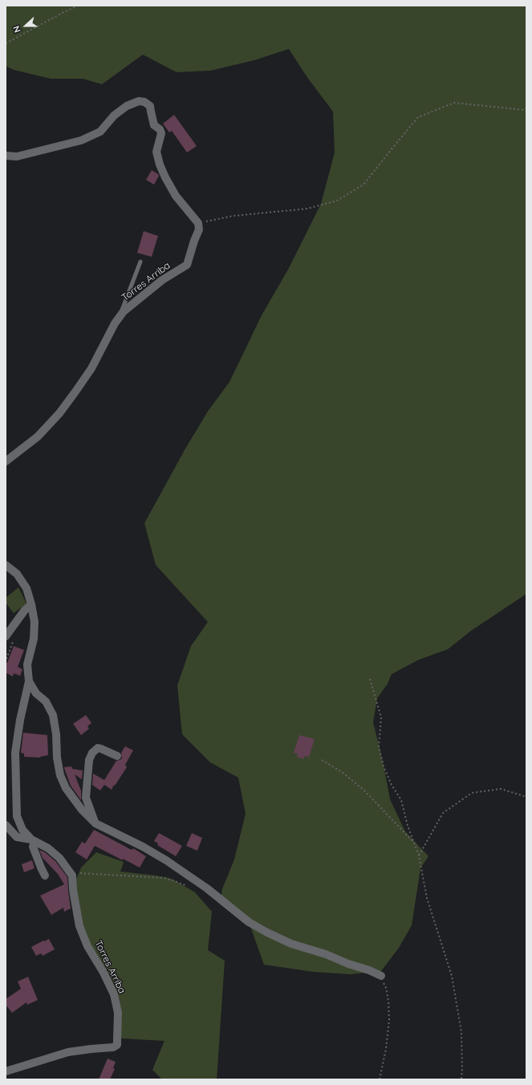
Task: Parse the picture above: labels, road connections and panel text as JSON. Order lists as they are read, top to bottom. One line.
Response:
{"streets":{"street":["Torres Arriba"]},"north":"left"}
